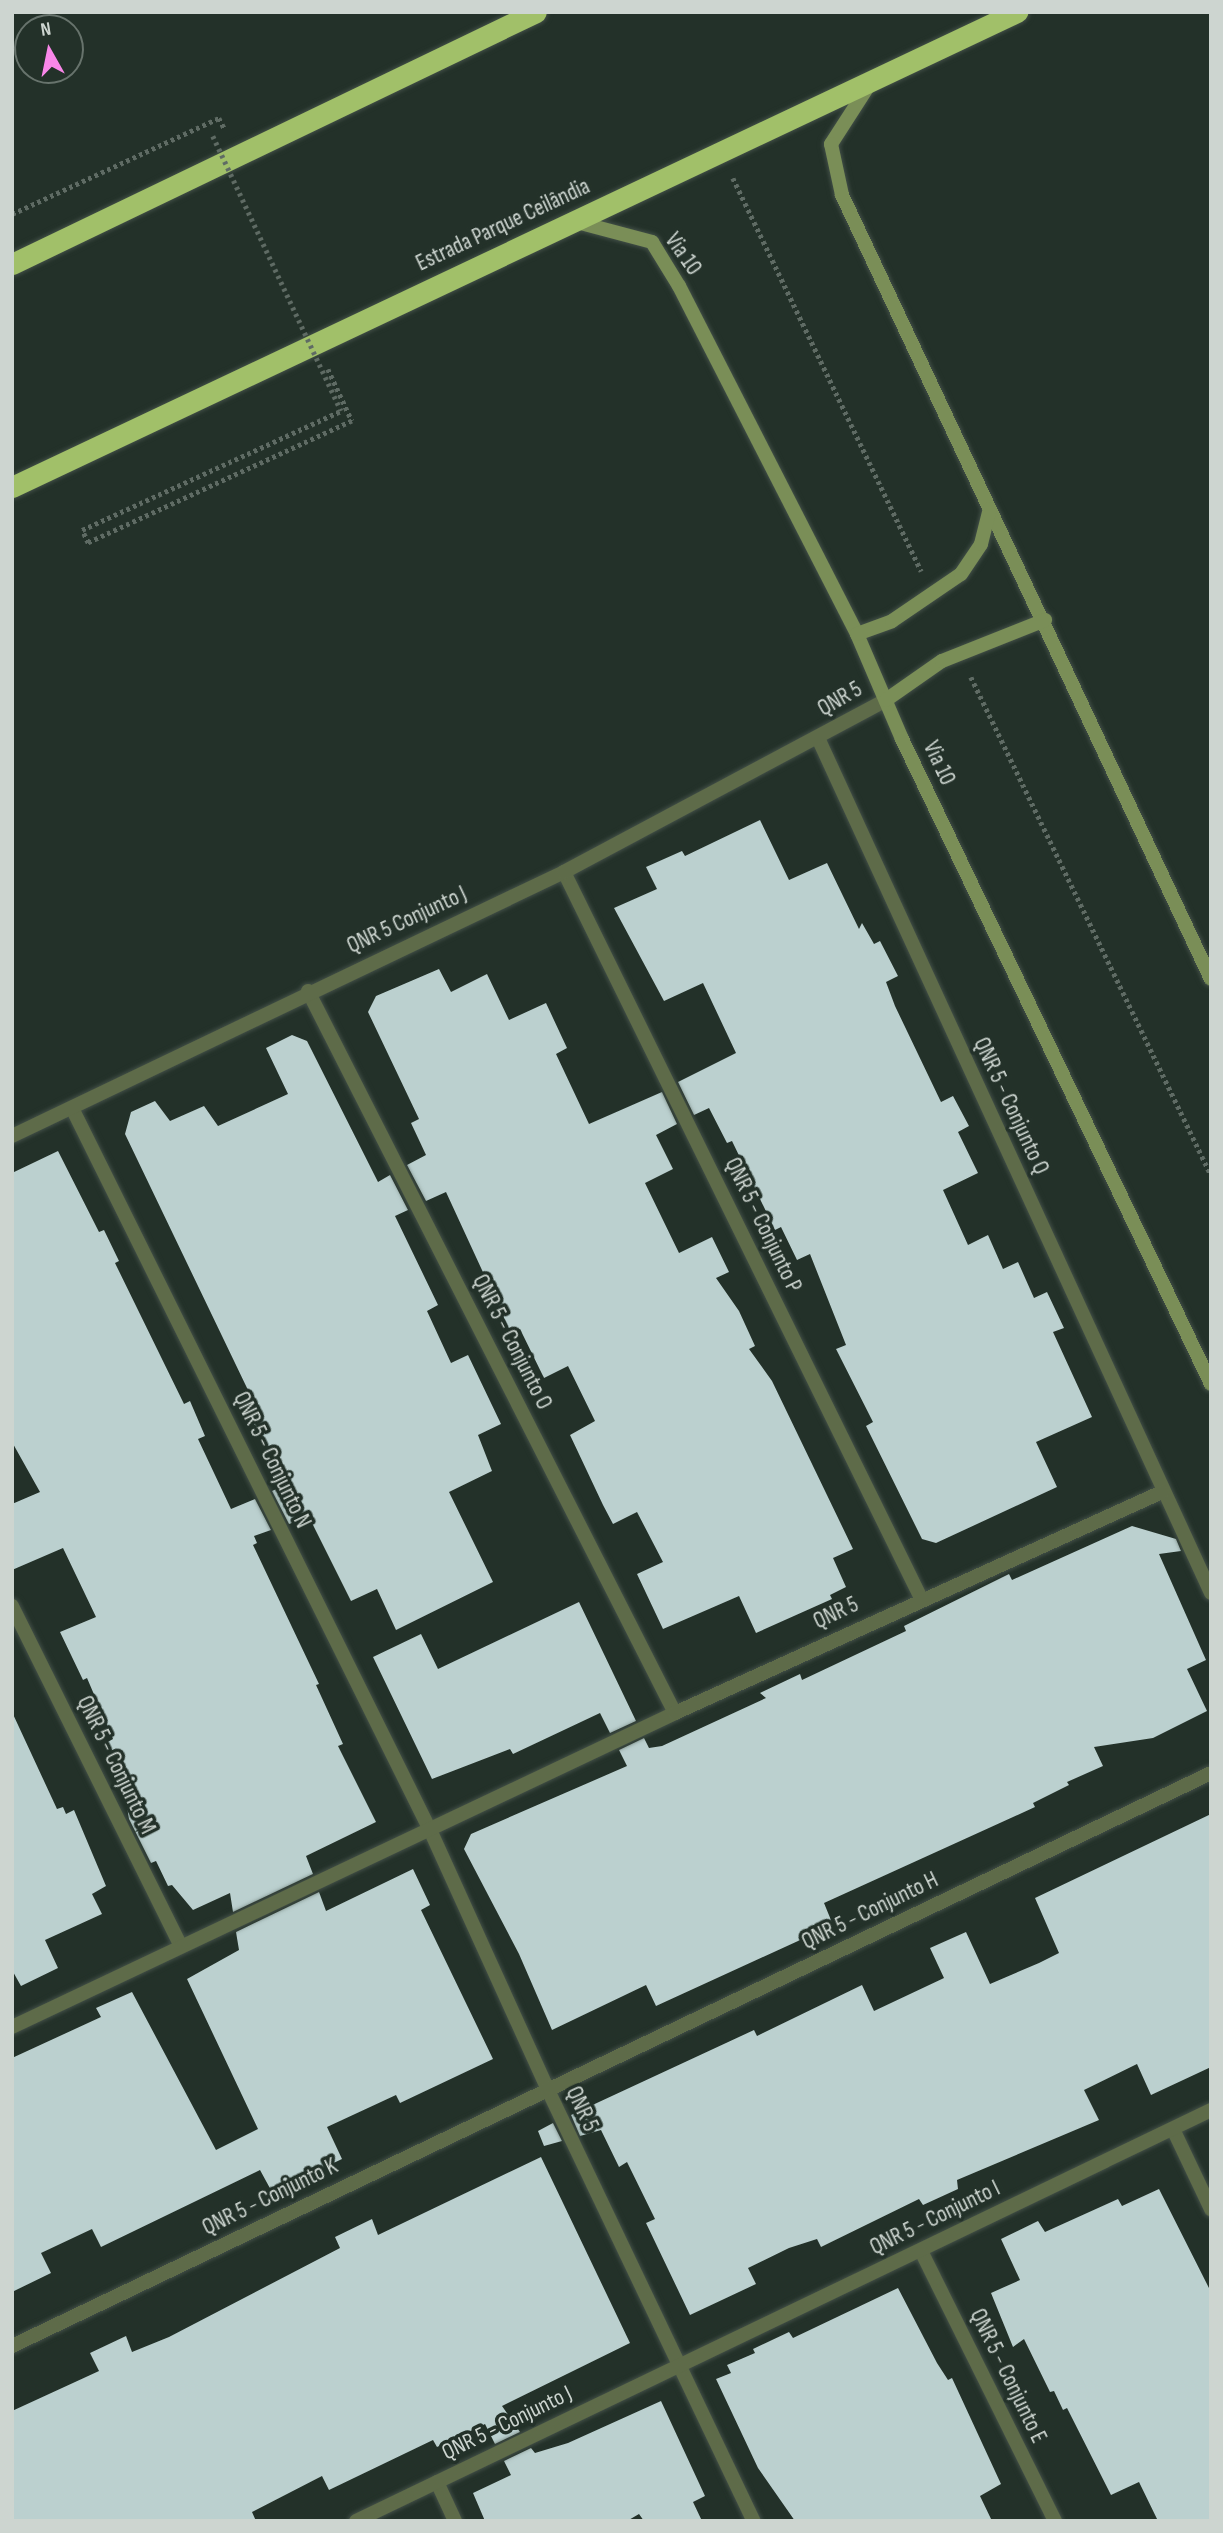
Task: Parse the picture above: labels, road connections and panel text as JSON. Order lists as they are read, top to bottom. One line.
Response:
{"streets":{"highway":["Estrada Parque Ceilândia"],"main road":["Via 10"],"street":["QNR 5","QNR 5 Conjunto J","QNR 5 - Conjunto Q","QNR 5 - Conjunto P","QNR 5 - Conjunto O","QNR 5 - Conjunto N","QNR 5 - Conjunto M","QNR 5 - Conjunto H","QNR 5 - Conjunto K","QNR 5 - Conjunto I","QNR 5 - Conjunto E","QNR 5 - Conjunto J"]},"crossings":[["Estrada Parque Ceilândia","Via 10"],["Via 10","QNR 5"],["QNR 5","QNR 5 Conjunto J"],["QNR 5","QNR 5 - Conjunto Q"],["QNR 5","QNR 5 - Conjunto P"],["QNR 5","QNR 5 - Conjunto O"],["QNR 5","QNR 5 - Conjunto N"],["QNR 5","QNR 5 - Conjunto M"],["QNR 5","QNR 5 - Conjunto H"],["QNR 5","QNR 5 - Conjunto K"],["QNR 5","QNR 5 - Conjunto I"],["QNR 5","QNR 5 - Conjunto J"],["QNR 5 Conjunto J","QNR 5 - Conjunto Q"],["QNR 5 Conjunto J","QNR 5 - Conjunto P"],["QNR 5 Conjunto J","QNR 5 - Conjunto O"],["QNR 5 Conjunto J","QNR 5 - Conjunto N"],["QNR 5 - Conjunto H","QNR 5 - Conjunto K"],["QNR 5 - Conjunto I","QNR 5 - Conjunto E"],["QNR 5 - Conjunto I","QNR 5 - Conjunto J"]],"north":"top"}
